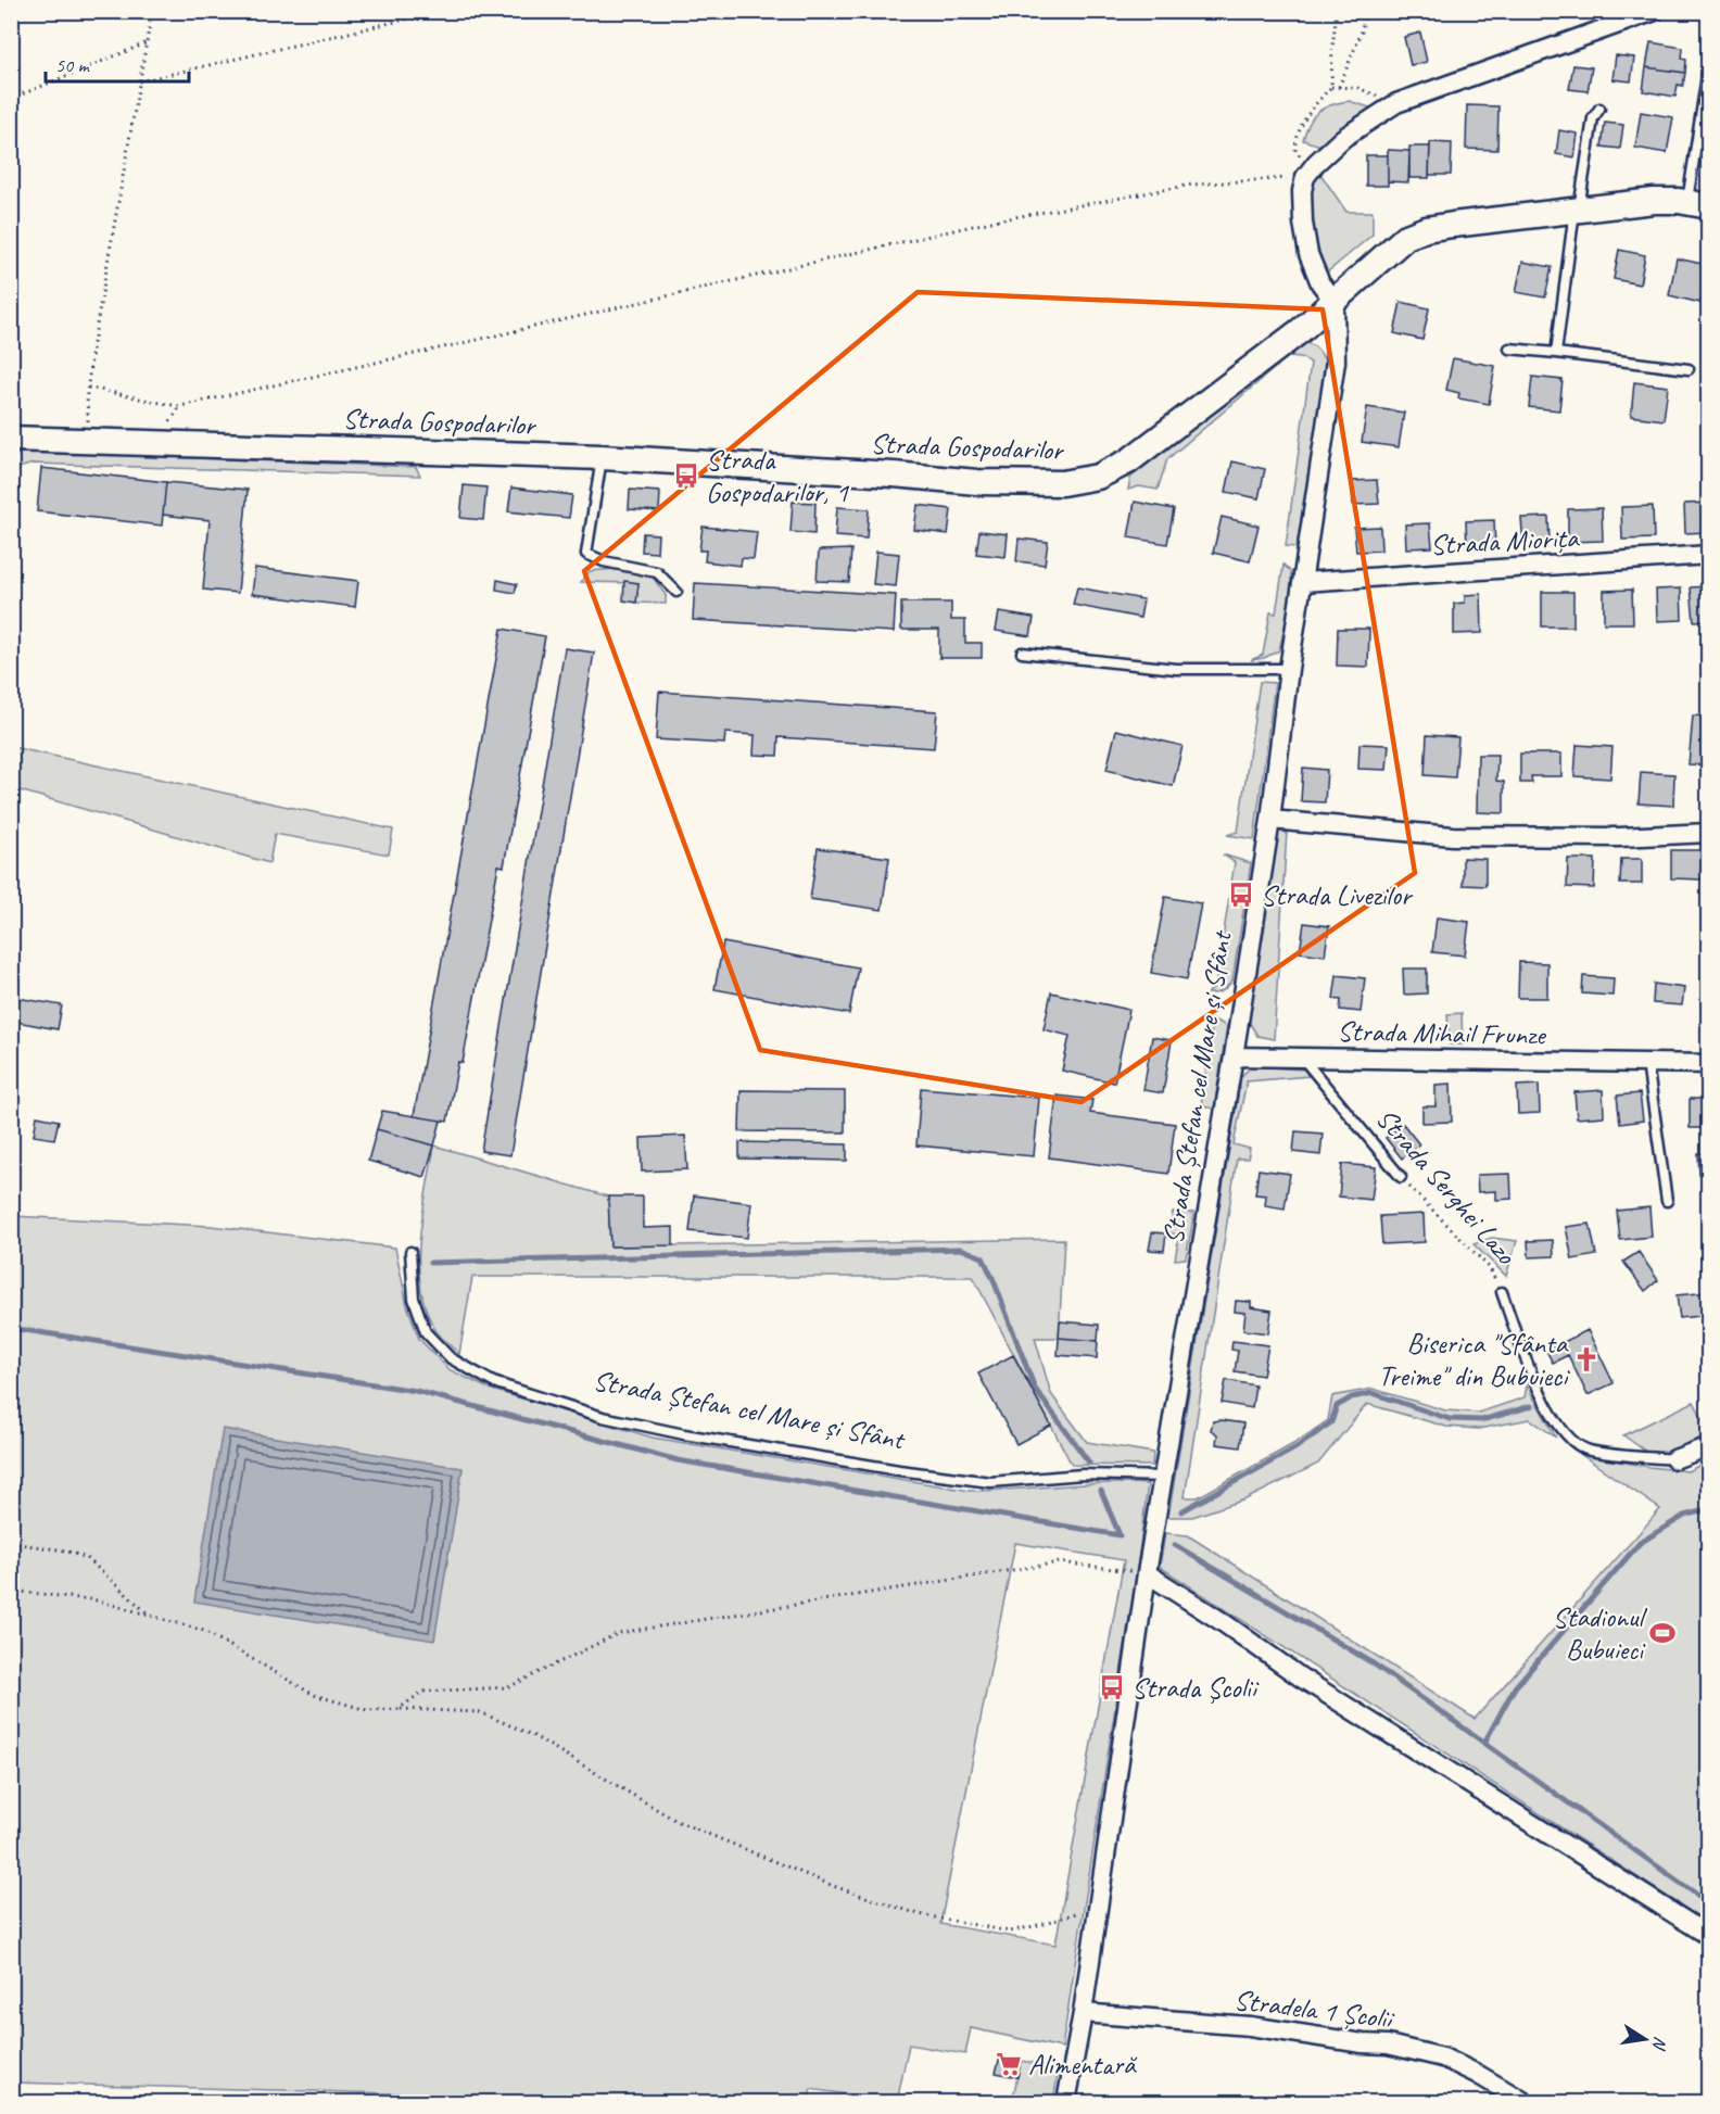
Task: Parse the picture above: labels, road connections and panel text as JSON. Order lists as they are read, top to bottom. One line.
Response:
{"streets":{"street":["Strada Gospodarilor","Strada Miorița","Strada Mihail Frunze","Strada Ștefan cel Mare și Sfânt","Strada Serghei Lazo","Stradela 1 Școlii"]},"crossings":[["Strada Gospodarilor","Strada Ștefan cel Mare și Sfânt"],["Strada Miorița","Strada Ștefan cel Mare și Sfânt"],["Strada Mihail Frunze","Strada Ștefan cel Mare și Sfânt"],["Strada Mihail Frunze","Strada Serghei Lazo"],["Strada Ștefan cel Mare și Sfânt","Stradela 1 Școlii"]],"places":{"bus stop":["Strada Gospodarilor, 1","Strada Livezilor","Strada Școlii"],"church":["Biserica \"Sfânta Treime\" din Bubuieci"],"sports":["Stadionul Bubuieci"],"supermarket":["Alimentară"]},"scale_bar":"50 m","north":"right"}
